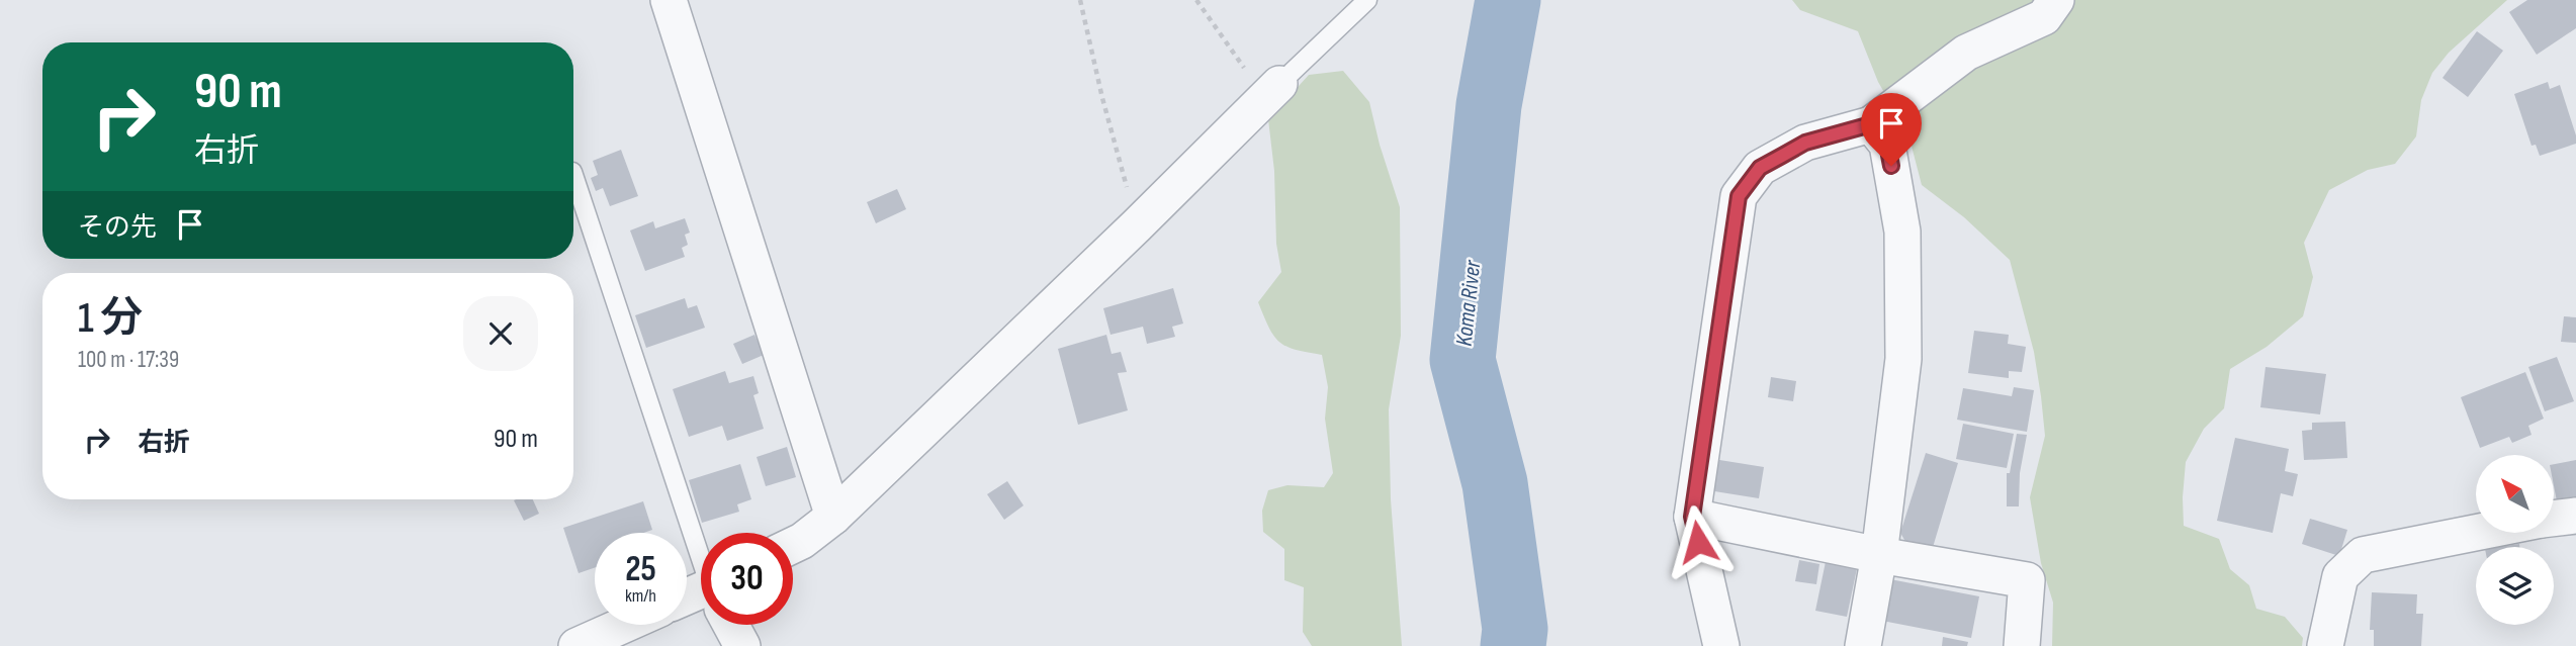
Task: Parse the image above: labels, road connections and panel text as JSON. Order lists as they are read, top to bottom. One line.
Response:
{"water":["Koma River"],"north":"top left","page":{"turn":["90 m","右折"],"then":"その先","heading":["1 分","100 m · 17:39"],"list":[{"name":"右折","value":"90 m"}],"speed":"25 km/h","limit":"30"}}
